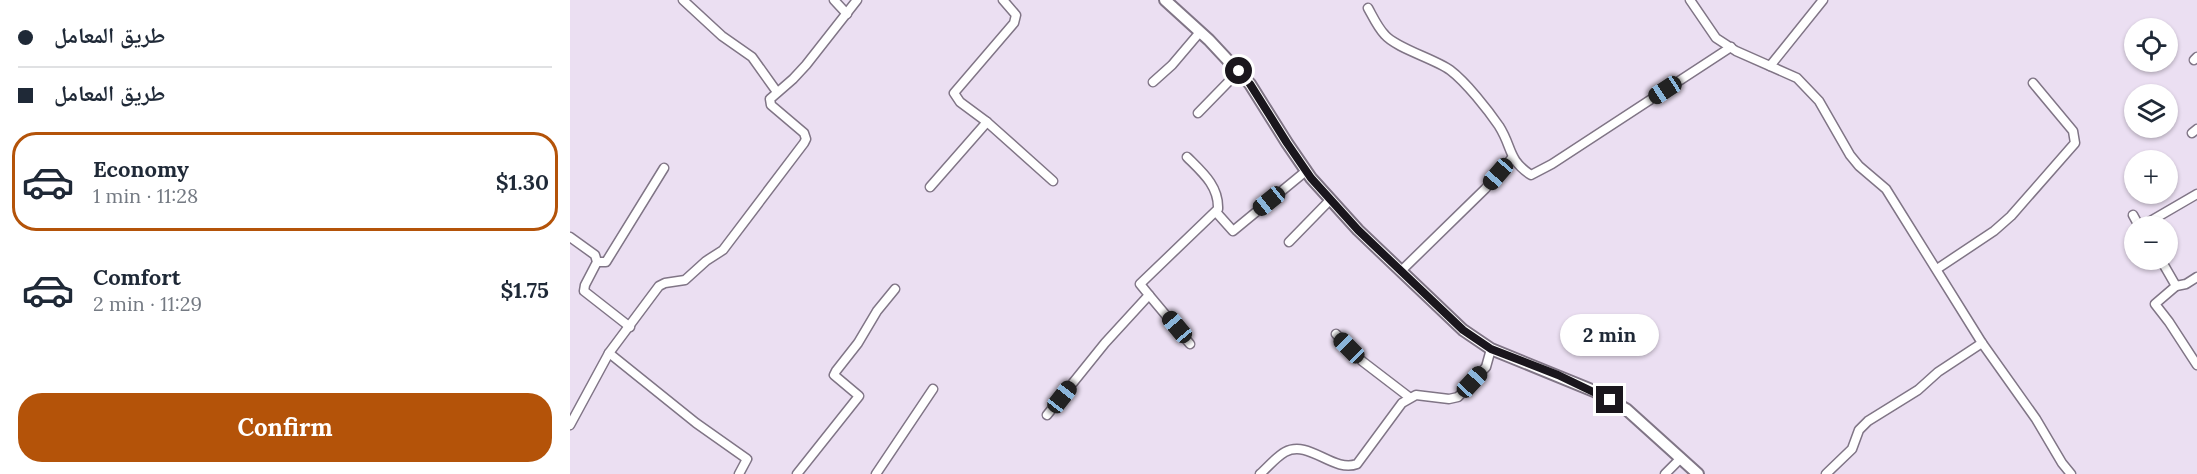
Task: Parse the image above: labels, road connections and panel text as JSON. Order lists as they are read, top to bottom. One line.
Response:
{"page":{"banner":["طريق المعامل","طريق المعامل"],"map_buttons":["+","−"],"list":[{"name":"Economy","note":"1 min · 11:28","value":"$1.30"},{"name":"Comfort","note":"2 min · 11:29","value":"$1.75"}],"bubble":"2 min","buttons":"Confirm"}}
